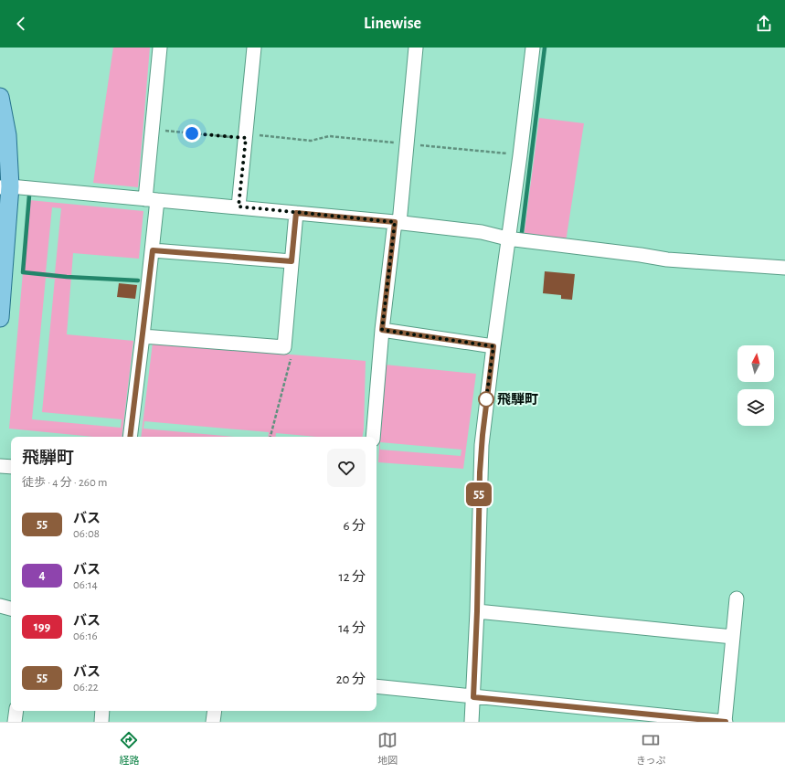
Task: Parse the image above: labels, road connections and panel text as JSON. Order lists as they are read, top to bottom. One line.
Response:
{"places":["飛騨町"],"lines":["bus line 55"],"north":"top","page":{"header":"Linewise","on_map":"55","heading":["飛騨町","徒歩 · 4 分 · 260 m"],"list":[{"mark":"55","name":"バス","note":"06:08","value":"6 分"},{"mark":"4","name":"バス","note":"06:14","value":"12 分"},{"mark":"199","name":"バス","note":"06:16","value":"14 分"},{"mark":"55","name":"バス","note":"06:22","value":"20 分"}],"tabs":["経路","地図","きっぷ"]}}
